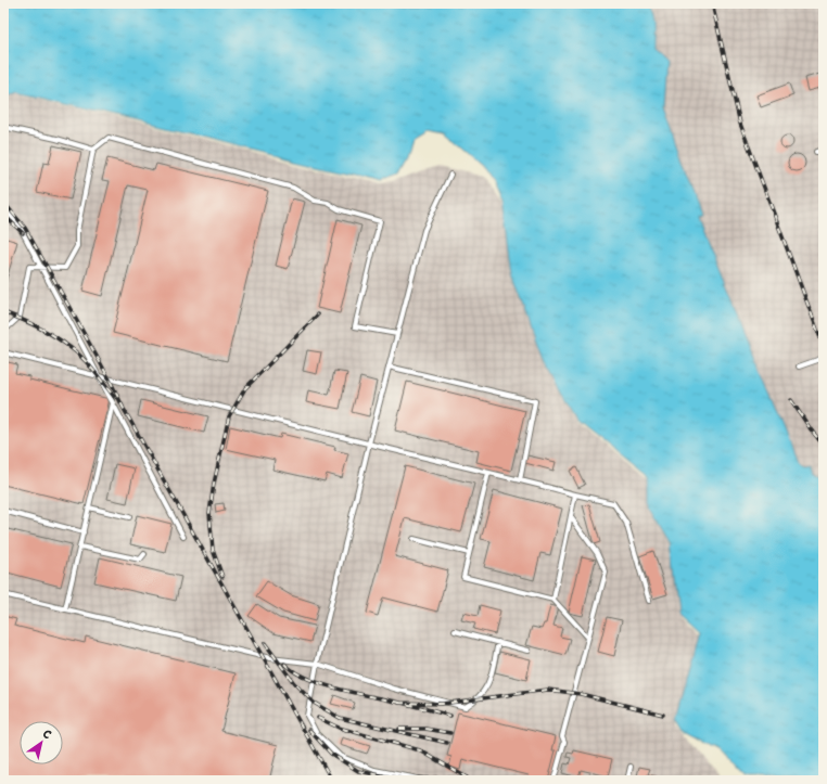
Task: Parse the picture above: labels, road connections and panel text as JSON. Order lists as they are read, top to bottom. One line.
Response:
{"north":"top right"}
